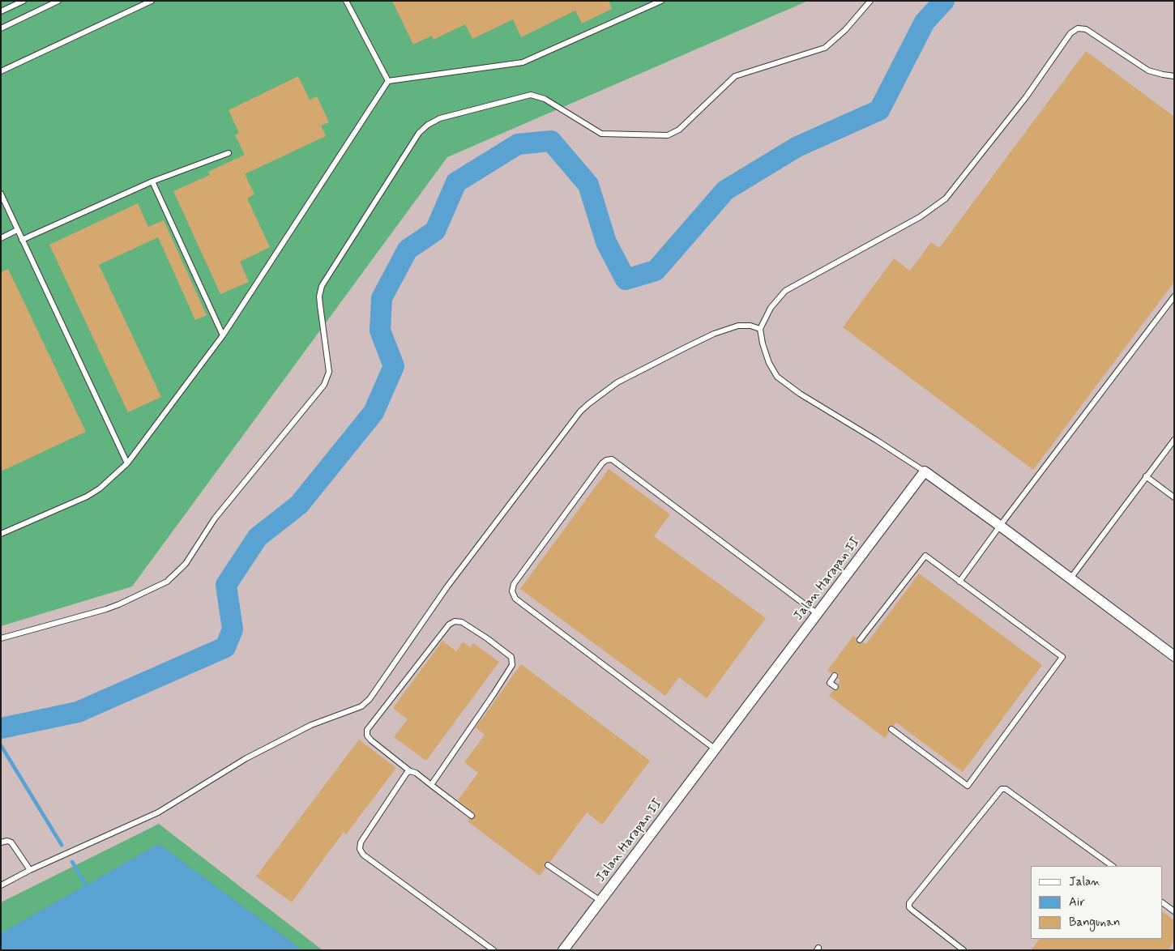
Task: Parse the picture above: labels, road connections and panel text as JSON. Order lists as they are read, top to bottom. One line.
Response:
{"streets":{"street":["Jalan Harapan II"]},"legend":["Jalan","Air","Bangunan"]}
